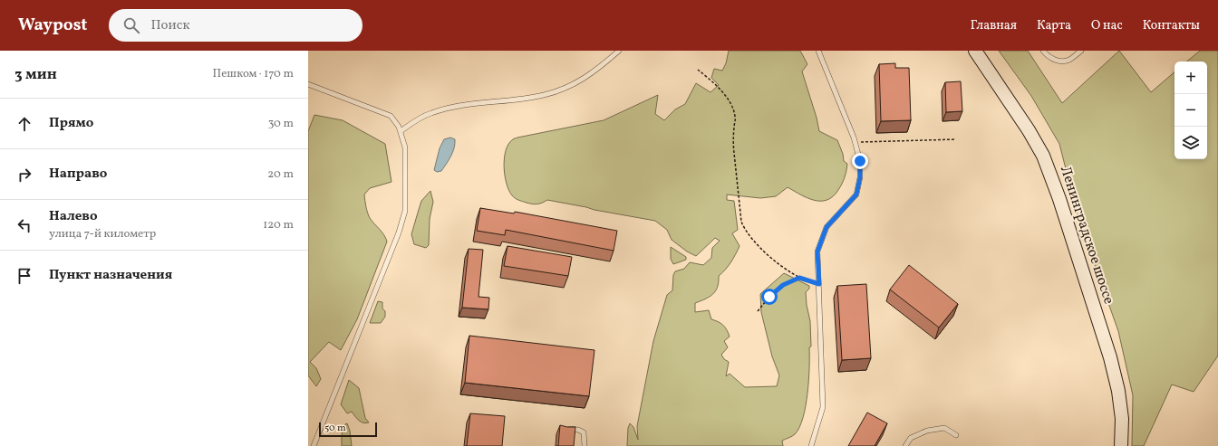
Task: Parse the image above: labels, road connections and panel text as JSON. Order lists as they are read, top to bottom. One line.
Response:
{"streets":{"main road":["Ленинградское шоссе"]},"scale_bar":"50 m","page":{"header":"Waypost","search":"Поиск","nav":["Главная","Карта","О нас","Контакты"],"heading":["3 мин","Пешком · 170 m"],"map_buttons":["+","−"],"list":[["Прямо","30 m"],["Направо","20 m"],["Налево","улица 7-й километр","120 m"],"Пункт назначения"],"scale":"50 m"}}
